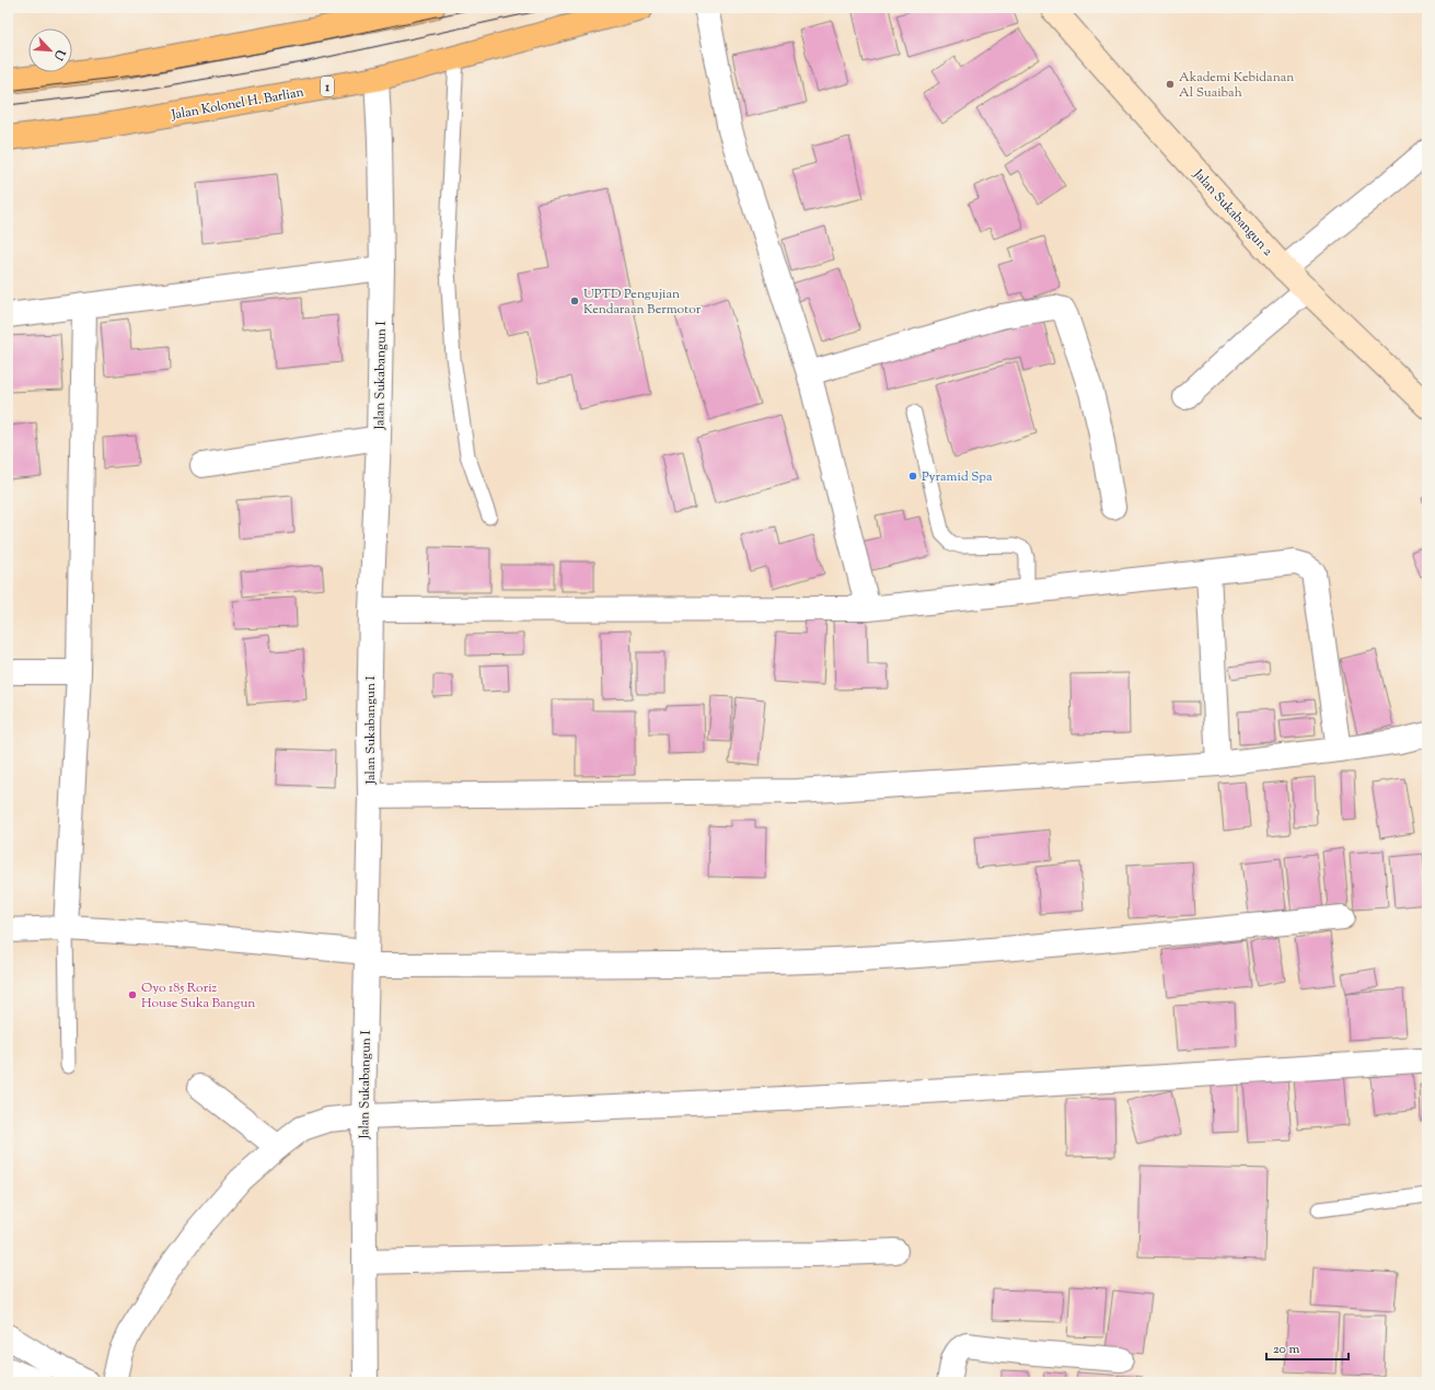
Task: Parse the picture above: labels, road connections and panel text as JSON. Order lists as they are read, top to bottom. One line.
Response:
{"streets":{"highway":["1","Jalan Kolonel H. Barlian"],"street":["Jalan Sukabangun 2","Jalan Sukabangun I"]},"crossings":[["Jalan Kolonel H. Barlian","Jalan Sukabangun I"]],"places":["Akademi Kebidanan Al Suaibah","UPTD Pengujian Kendaraan Bermotor","Pyramid Spa","Oyo 185 Roriz House Suka Bangun"],"scale_bar":"20 m","north":"bottom right"}
